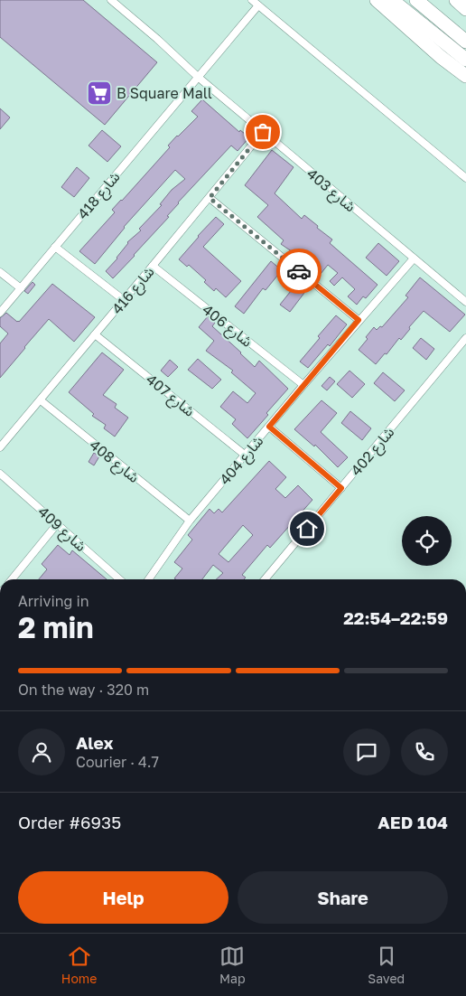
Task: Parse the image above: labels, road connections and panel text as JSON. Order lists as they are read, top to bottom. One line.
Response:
{"streets":{"street":["شارع 403","شارع 418","شارع 416","شارع 406","شارع 407","شارع 402","شارع 404","شارع 408","شارع 409"]},"crossings":[["شارع 403","شارع 418"],["شارع 403","شارع 416"],["شارع 403","شارع 404"],["شارع 416","شارع 406"],["شارع 416","شارع 407"],["شارع 416","شارع 408"],["شارع 406","شارع 404"],["شارع 407","شارع 404"],["شارع 404","شارع 408"]],"places":{"supermarket":["B Square Mall"]},"page":{"heading":["2 min","Arriving in","22:54–22:59"],"panel":["Alex","Courier · 4.7","Order #6935","AED 104"],"bar":"On the way · 320 m","buttons":["Help","Share"],"tabs":["Home","Map","Saved"]}}
